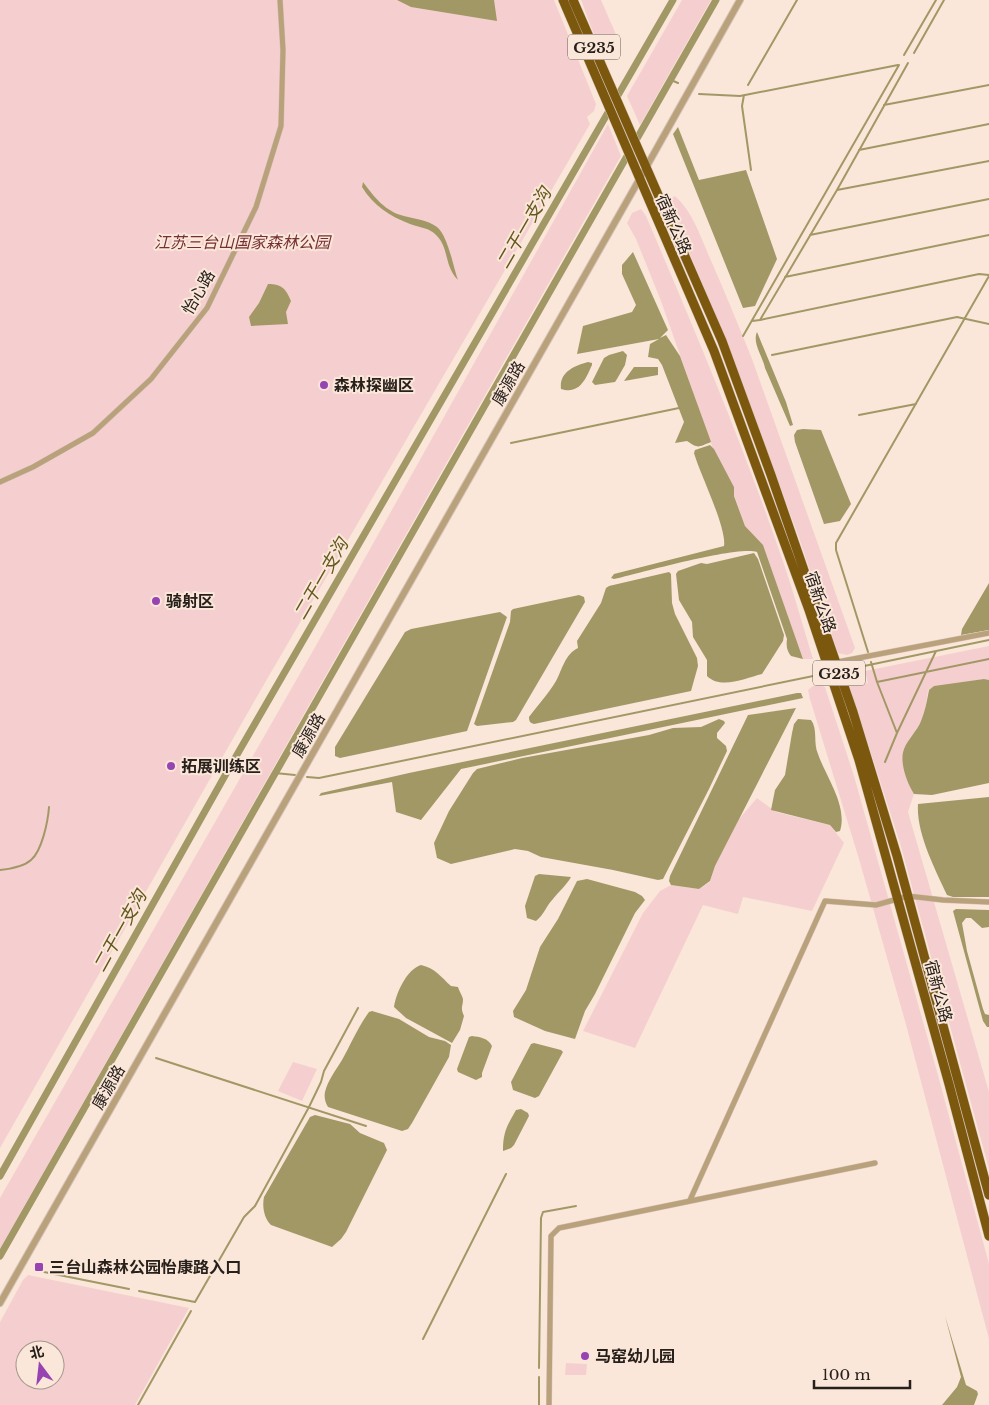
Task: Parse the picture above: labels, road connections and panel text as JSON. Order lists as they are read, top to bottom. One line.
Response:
{"streets":{"highway":["G235","宿新公路"],"street":["怡心路","康源路"]},"crossings":[["宿新公路","康源路"]],"water":["二干一支沟"],"parks":["江苏三台山国家森林公园"],"places":{"other":["森林探幽区","骑射区","拓展训练区","马窑幼儿园"],"transit":["三台山森林公园怡康路入口"]},"scale_bar":"100 m","north":"top"}
